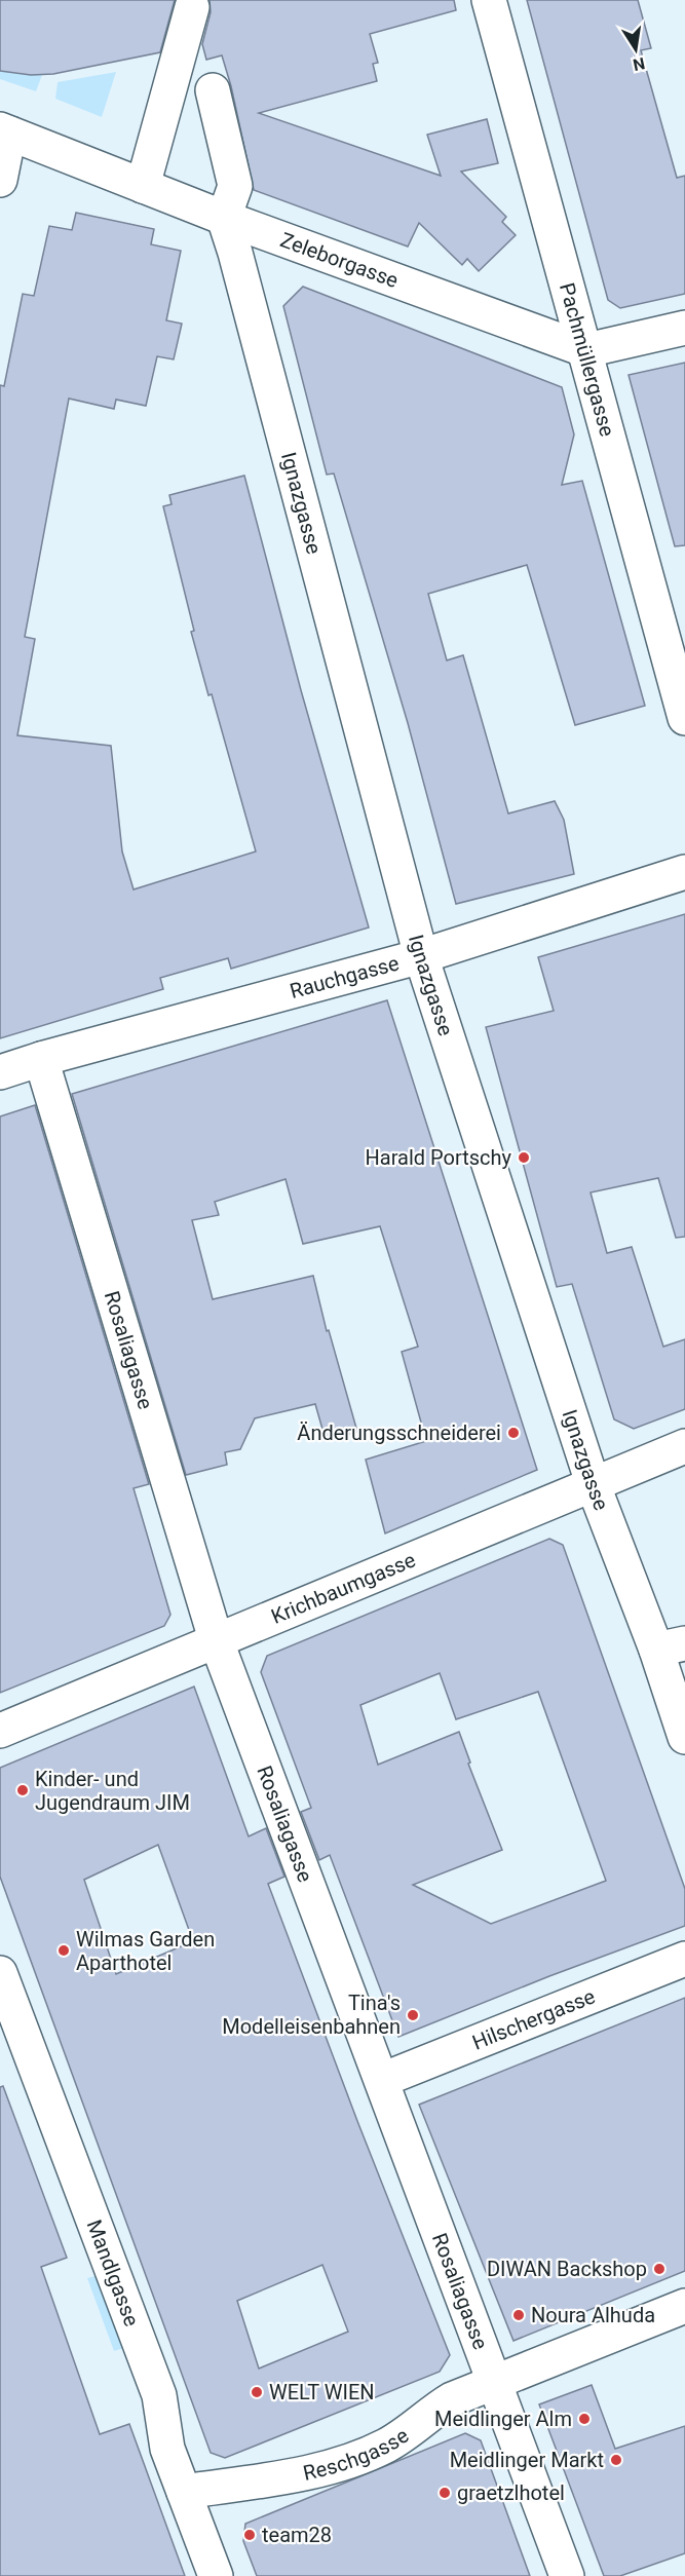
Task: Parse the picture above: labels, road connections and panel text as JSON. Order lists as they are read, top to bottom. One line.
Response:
{"streets":{"street":["Zeleborgasse","Pachmüllergasse","Ignazgasse","Rauchgasse","Rosaliagasse","Krichbaumgasse","Hilschergasse","Mandlgasse","Reschgasse"]},"crossings":[["Zeleborgasse","Pachmüllergasse"],["Zeleborgasse","Ignazgasse"],["Ignazgasse","Rauchgasse"],["Ignazgasse","Krichbaumgasse"],["Rauchgasse","Rosaliagasse"],["Rosaliagasse","Krichbaumgasse"],["Rosaliagasse","Hilschergasse"],["Rosaliagasse","Reschgasse"],["Mandlgasse","Reschgasse"]],"places":["Harald Portschy","Änderungsschneiderei","Kinder- und Jugendraum JIM","Wilmas Garden Aparthotel","Tina's Modelleisenbahnen","DIWAN Backshop","Noura Alhuda","WELT WIEN","Meidlinger Alm","Meidlinger Markt","graetzlhotel","team28"],"north":"bottom"}
